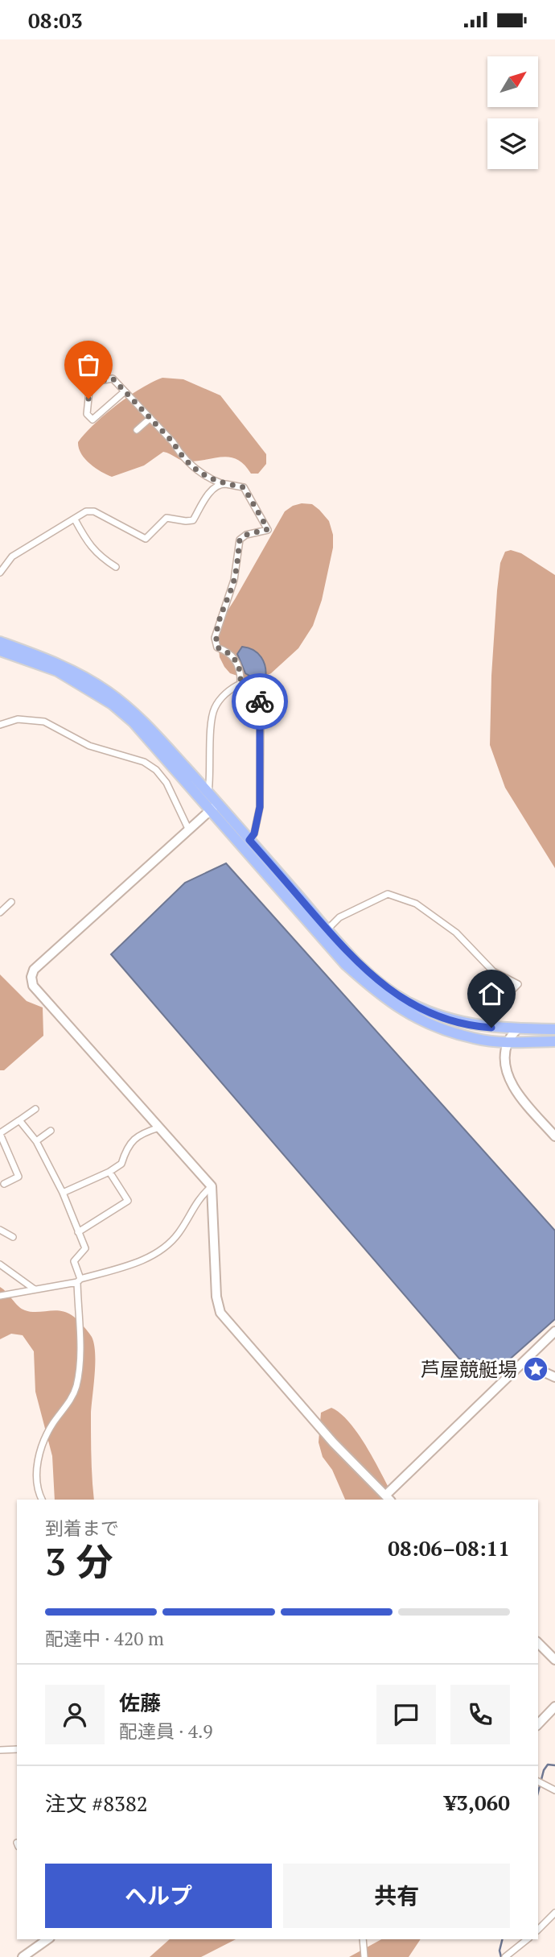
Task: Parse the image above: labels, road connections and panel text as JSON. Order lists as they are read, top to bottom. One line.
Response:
{"places":{"place":["芦屋競艇場"]},"north":"top right","page":{"status":"08:03","heading":["3 分","到着まで","08:06–08:11"],"panel":["佐藤","配達員 · 4.9","注文 #8382","¥3,060"],"bar":"配達中 · 420 m","buttons":["ヘルプ","共有"]}}
